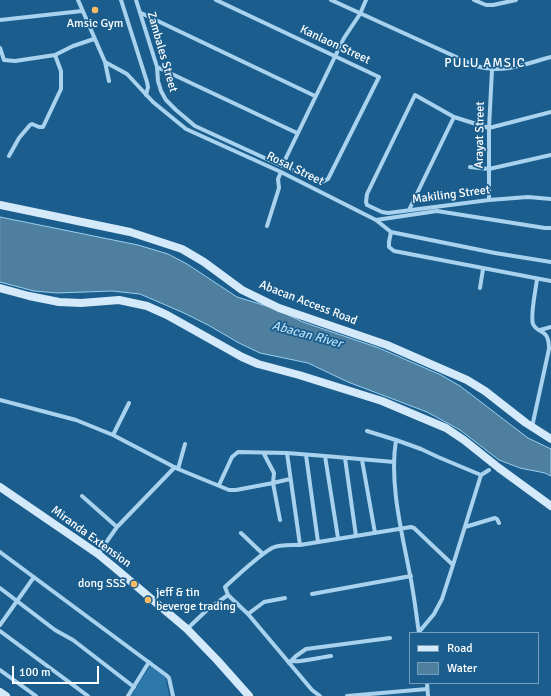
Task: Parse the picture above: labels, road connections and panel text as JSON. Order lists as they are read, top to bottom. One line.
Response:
{"streets":{"street":["Kanlaon Street","Zambales Street","Arayat Street","Rosal Street","Makiling Street","Abacan Access Road","Miranda Extension"]},"crossings":[["Kanlaon Street","Zambales Street"],["Arayat Street","Makiling Street"]],"districts":["PULU AMSIC"],"water":["Abacan River"],"places":["Amsic Gym","dong SSS","jeff & tin beverge trading"],"legend":["Road","Water"],"scale_bar":"100 m"}
